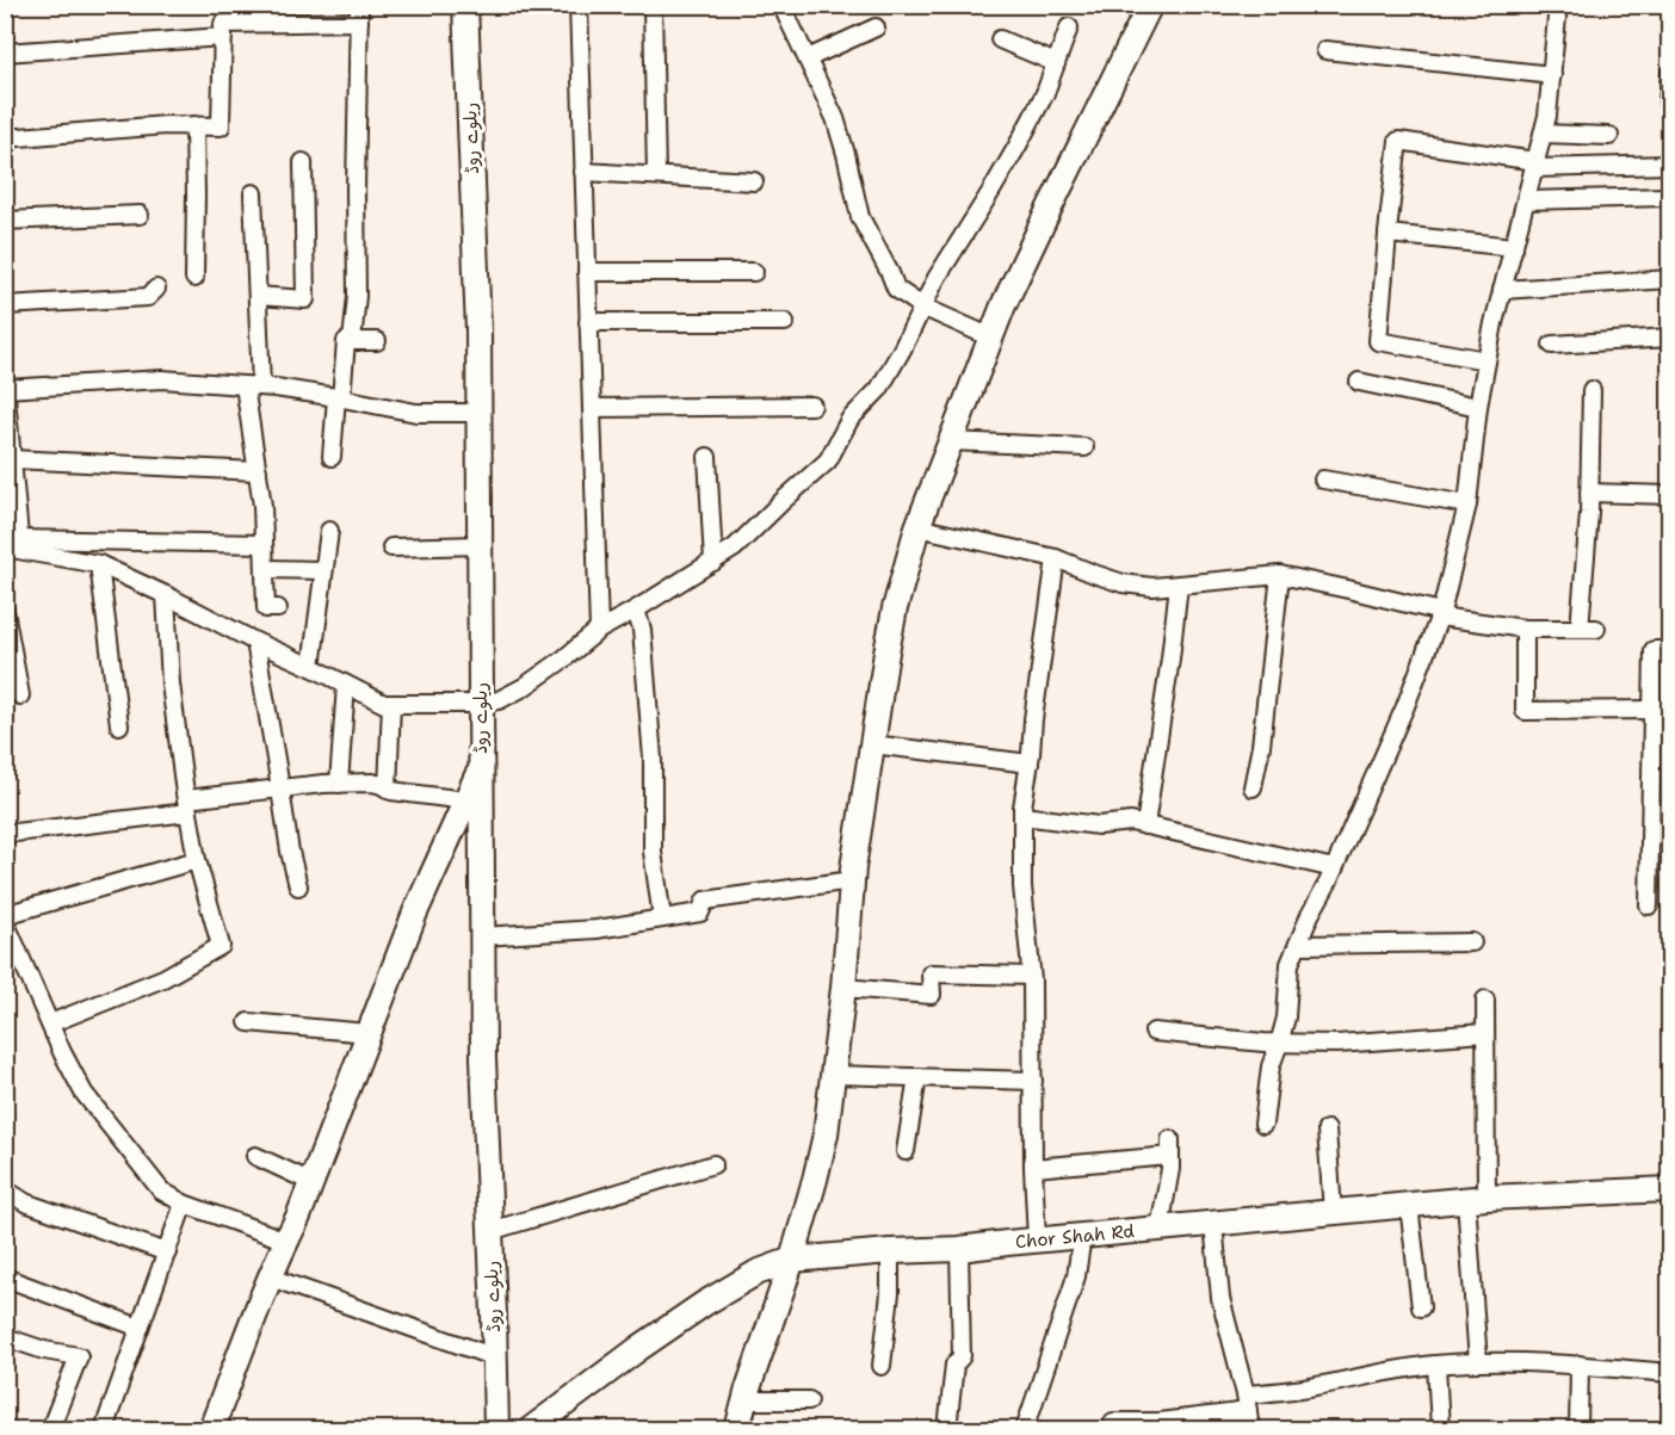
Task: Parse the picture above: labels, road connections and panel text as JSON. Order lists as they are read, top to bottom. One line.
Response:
{"streets":{"street":["ریلوے روڈ","Chor Shah Rd"]}}
